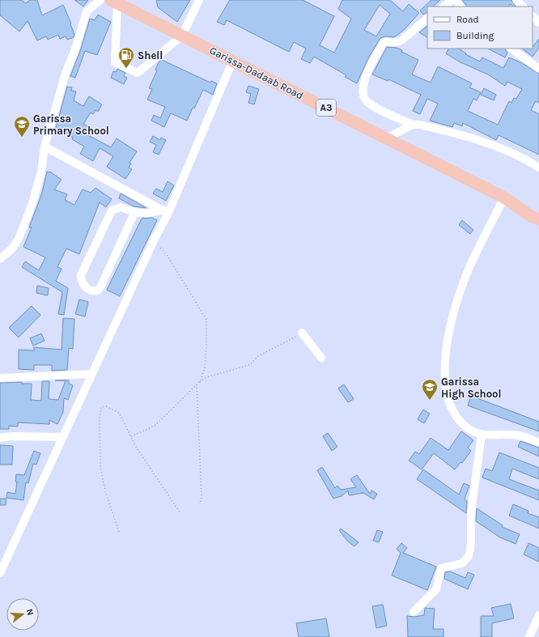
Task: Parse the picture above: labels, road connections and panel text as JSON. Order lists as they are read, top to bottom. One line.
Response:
{"streets":{"highway":["Garissa-Dadaab Road","A3"]},"places":{"fuel station":["Shell"],"school or university":["Garissa Primary School","Garissa High School"]},"legend":["Road","Building"],"north":"right"}
